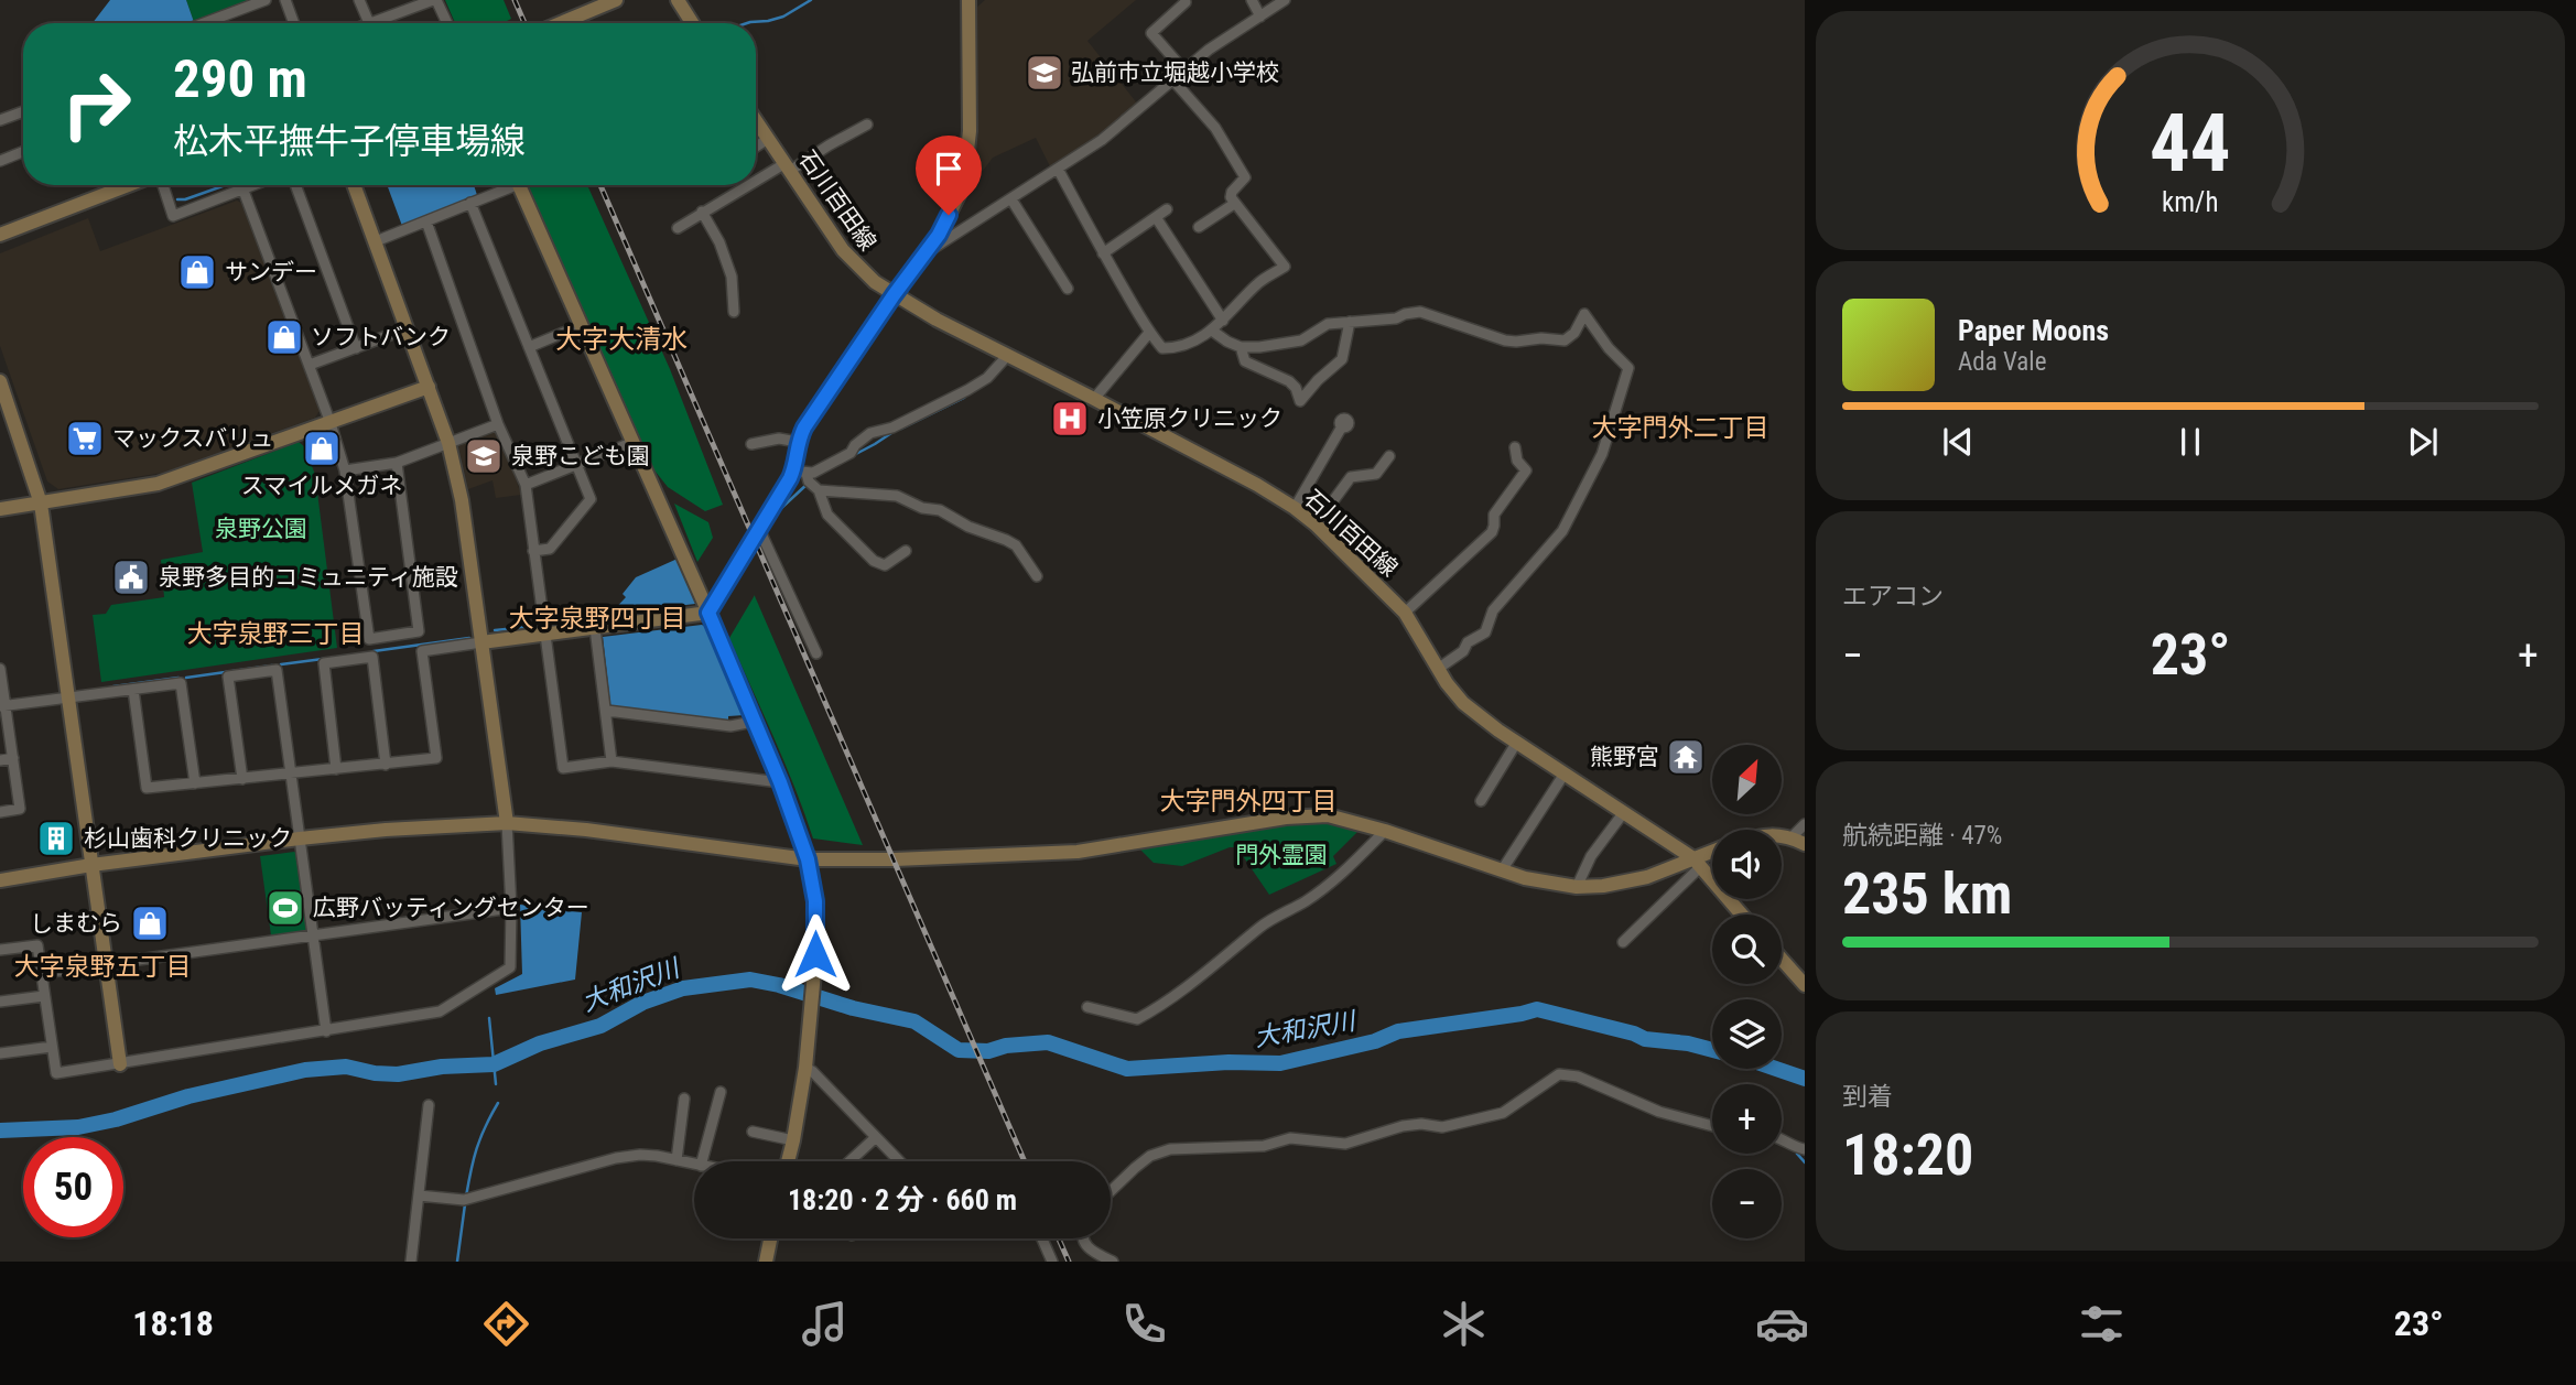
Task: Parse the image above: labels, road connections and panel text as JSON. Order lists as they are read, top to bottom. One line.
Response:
{"streets":{"street":["石川百田線"]},"districts":["大字大清水","大字門外二丁目","大字泉野四丁目","大字泉野三丁目","大字門外四丁目","大字泉野五丁目"],"water":["大和沢川"],"parks":["泉野公園","門外霊園"],"places":{"school or university":["弘前市立堀越小学校","泉野こども園"],"shop":["サンデー","ソフトバンク","スマイルメガネ","しまむら"],"hospital":["小笠原クリニック"],"supermarket":["マックスバリュ"],"public building":["泉野多目的コミュニティ施設"],"temple":["熊野宮"],"building":["杉山歯科クリニック"],"sports":["広野バッティングセンター"]},"north":"top right","page":{"turn":["290 m","松木平撫牛子停車場線"],"song":["Paper Moons","Ada Vale"],"tile":["エアコン",["航続距離 · 47%","235 km"],["到着","18:20"]],"heat":["−","23°","+"],"map_buttons":["+","−"],"limit":"50","trip":"18:20 · 2 分 · 660 m","tabs":["18:18","23°"],"gauge":["44","km/h"]}}
